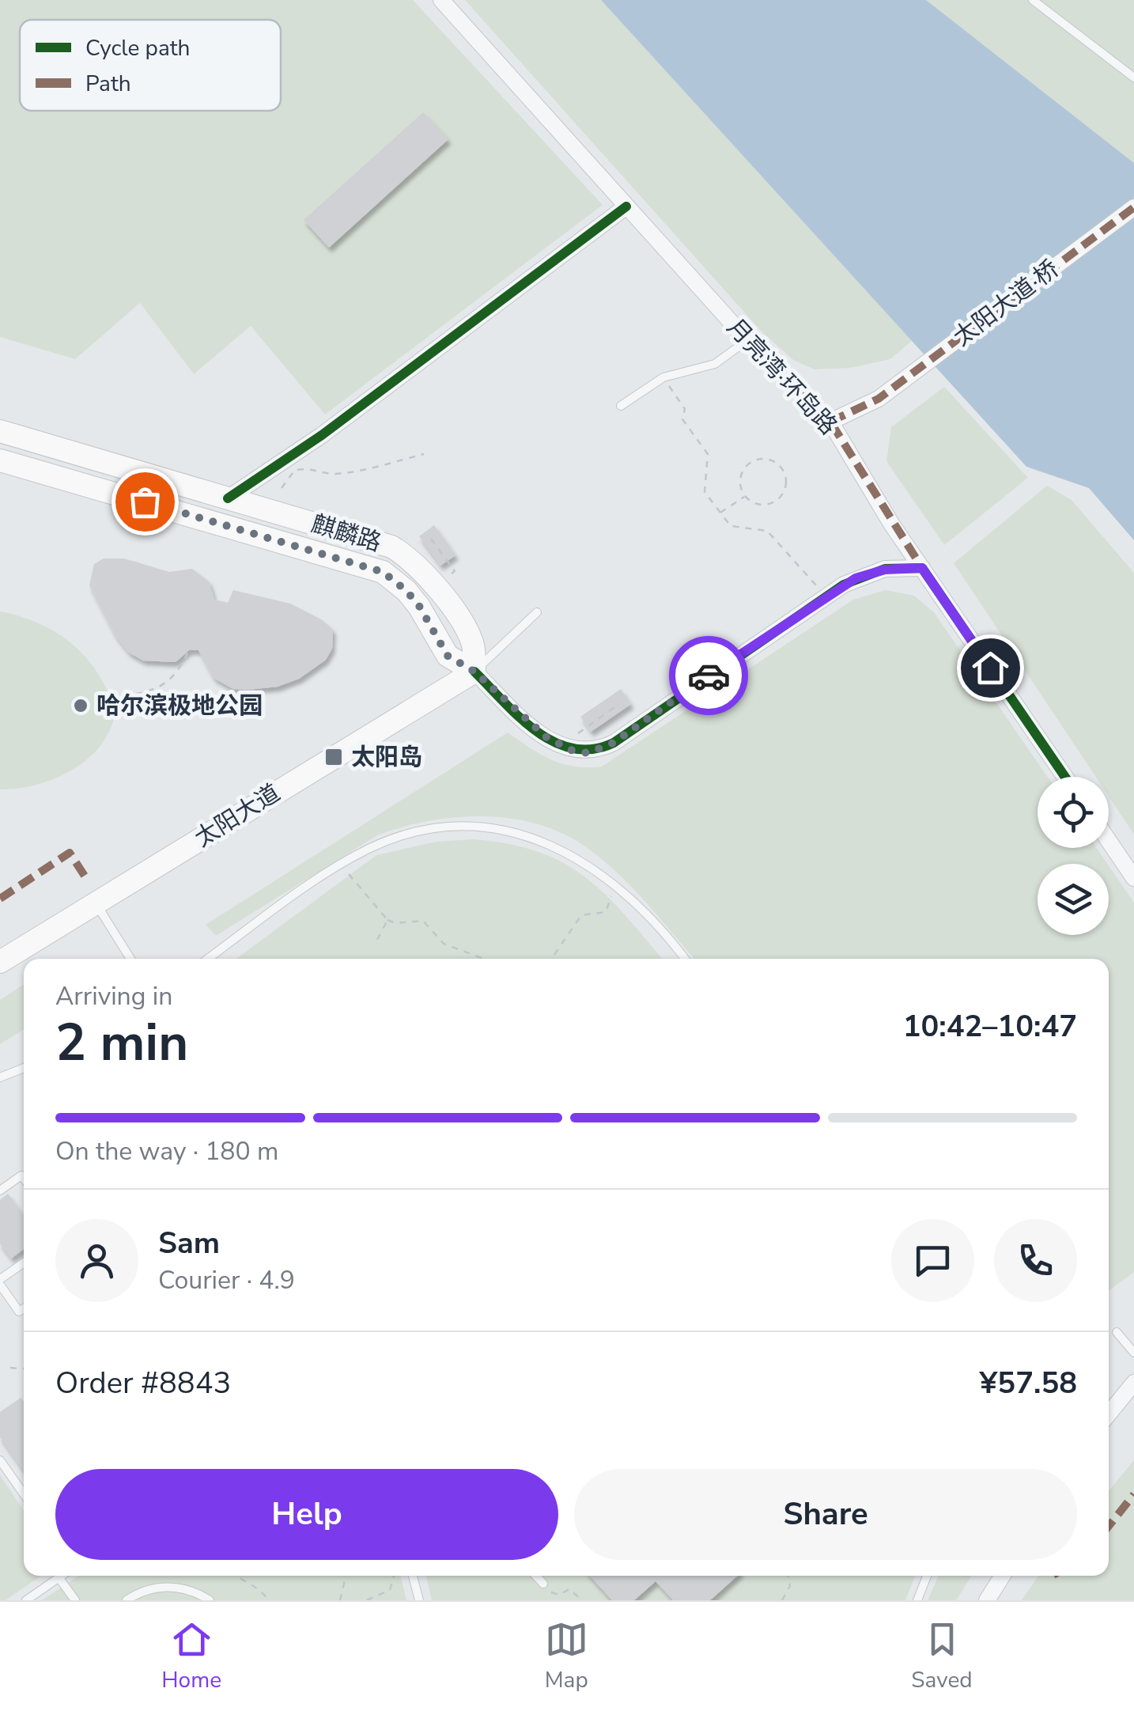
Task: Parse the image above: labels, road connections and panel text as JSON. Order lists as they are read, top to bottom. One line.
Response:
{"streets":{"main road":["麒麟路","太阳大道"],"street":["太阳大道·桥","月亮湾·环岛路"]},"crossings":[["太阳大道·桥","月亮湾·环岛路"],["麒麟路","太阳大道"]],"places":{"other":["哈尔滨极地公园"],"transit":["太阳岛"]},"legend":["Cycle path","Path"],"page":{"heading":["2 min","Arriving in","10:42–10:47"],"panel":["Sam","Courier · 4.9","Order #8843","¥57.58"],"bar":"On the way · 180 m","buttons":["Help","Share"],"tabs":["Home","Map","Saved"]}}
